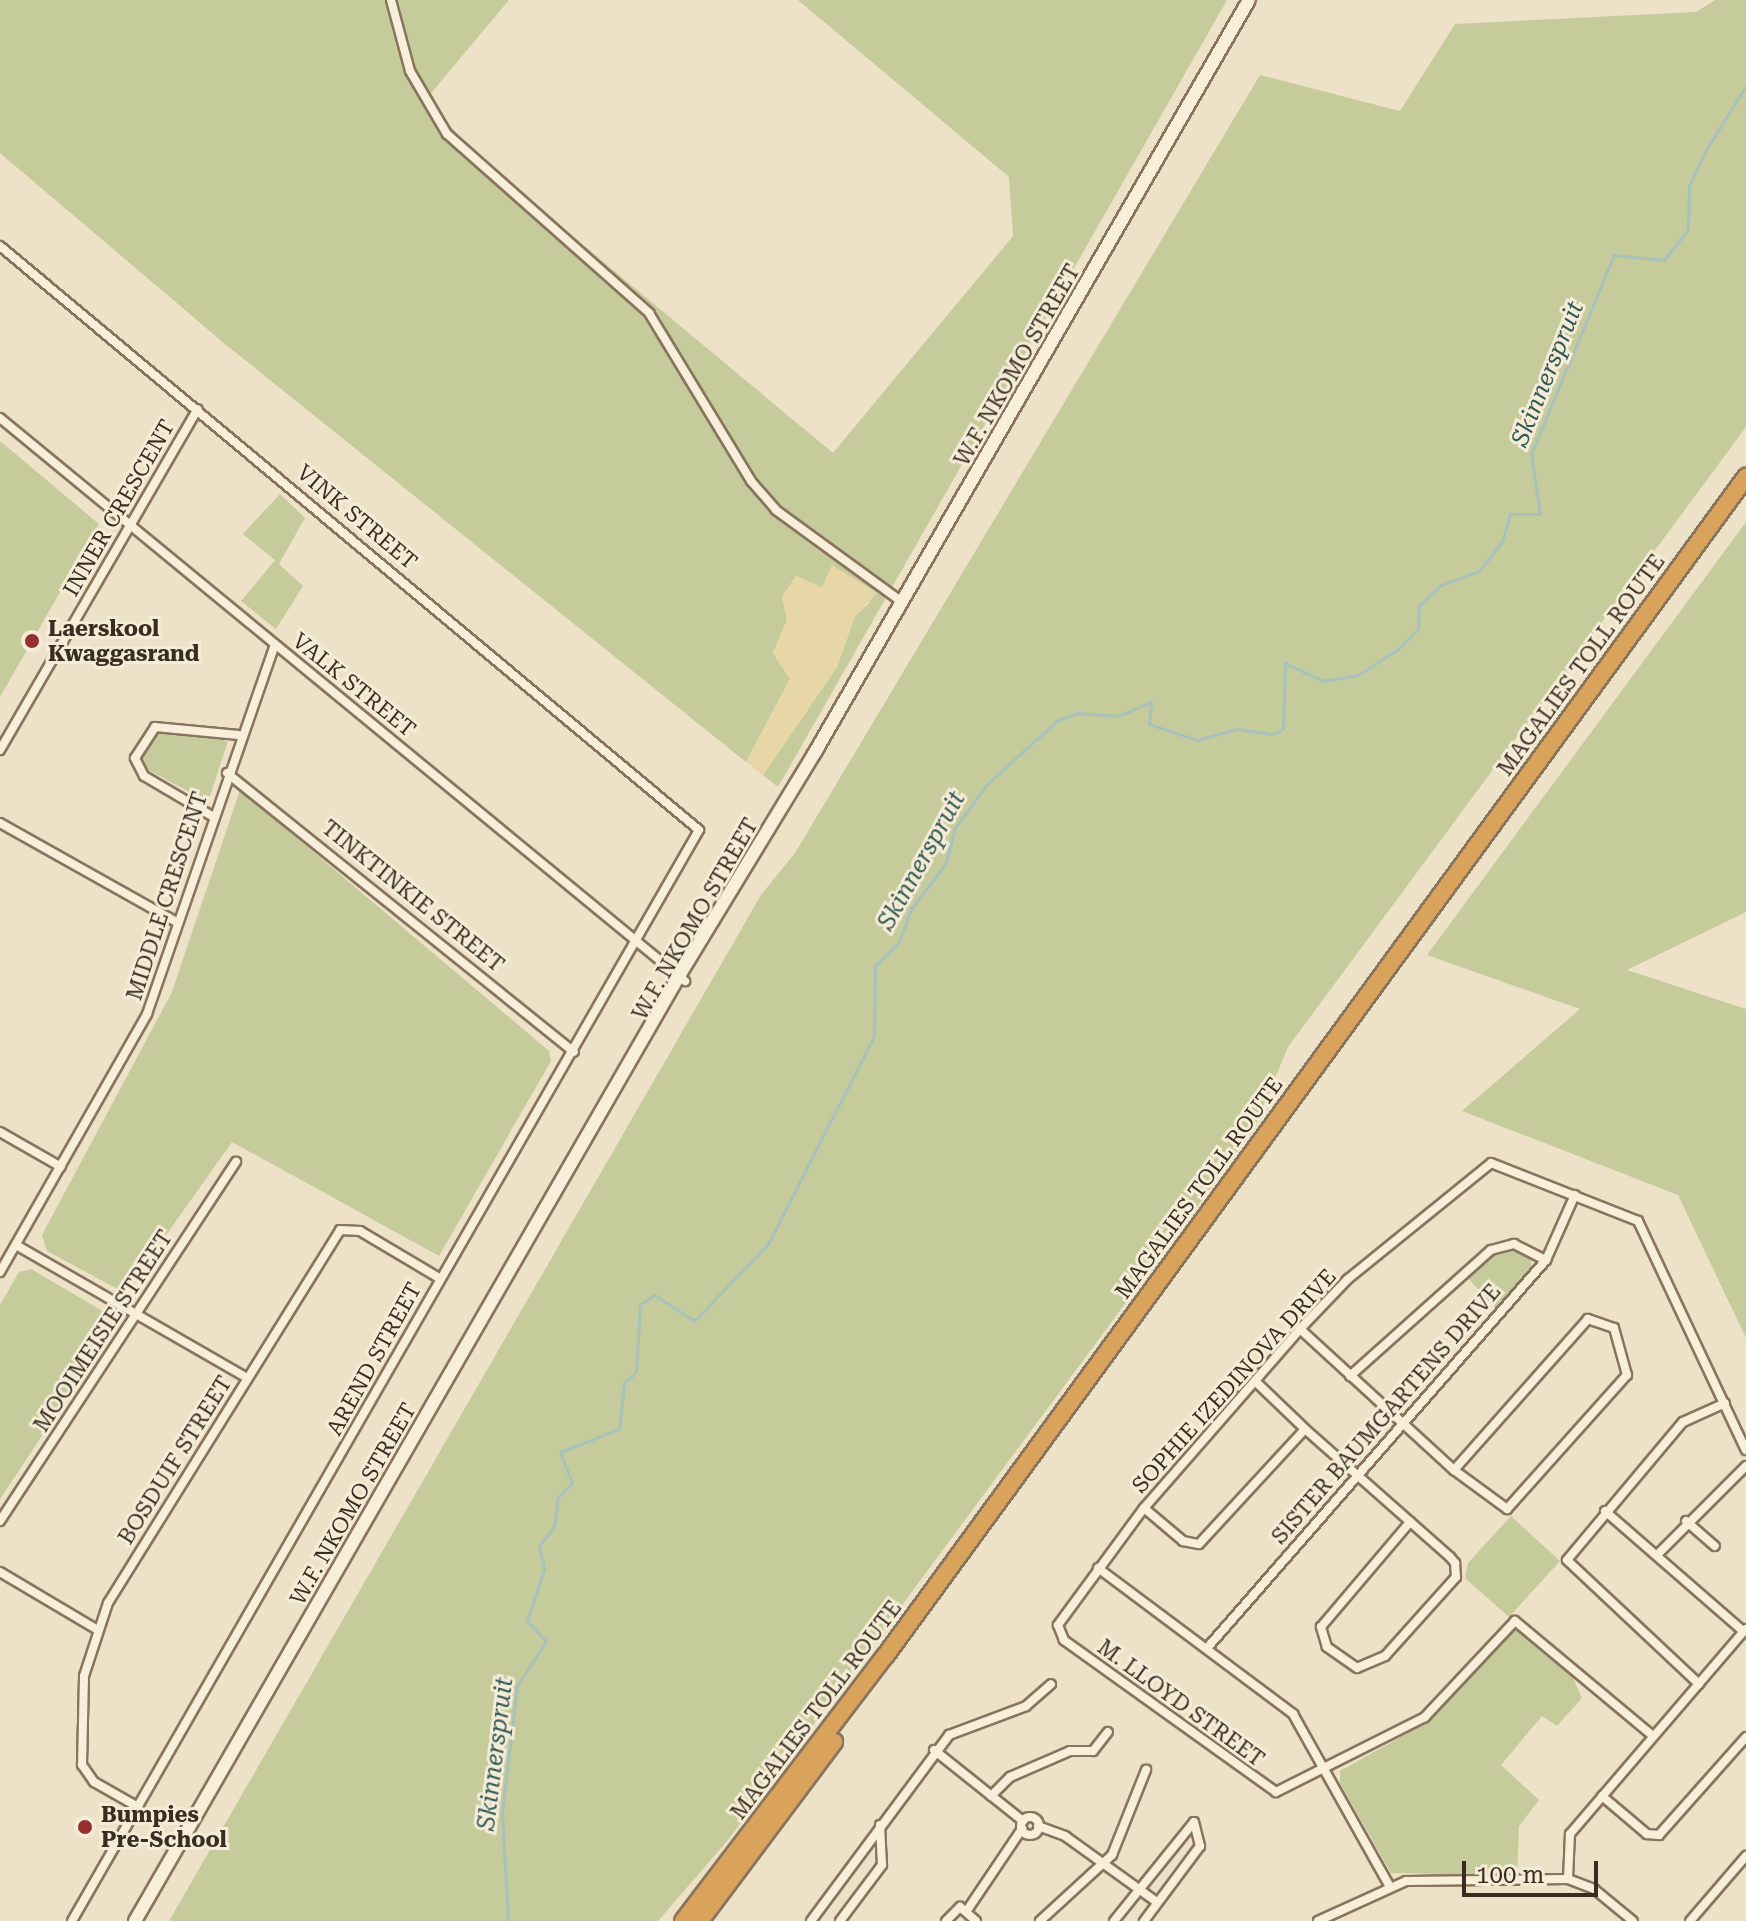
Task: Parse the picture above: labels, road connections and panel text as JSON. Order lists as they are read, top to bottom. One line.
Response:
{"streets":{"highway":["MAGALIES TOLL ROUTE"],"main road":["W.F. NKOMO STREET"],"street":["INNER CRESCENT","VINK STREET","VALK STREET","MIDDLE CRESCENT","TINKTINKIE STREET","MOOIMEISIE STREET","AREND STREET","SOPHIE IZEDINOVA DRIVE","SISTER BAUMGARTENS DRIVE","BOSDUIF STREET","M. LLOYD STREET"]},"crossings":[["W.F. NKOMO STREET","VALK STREET"],["INNER CRESCENT","VINK STREET"],["INNER CRESCENT","VALK STREET"],["VINK STREET","AREND STREET"],["VALK STREET","MIDDLE CRESCENT"],["VALK STREET","AREND STREET"],["MIDDLE CRESCENT","TINKTINKIE STREET"],["TINKTINKIE STREET","AREND STREET"],["AREND STREET","BOSDUIF STREET"],["SOPHIE IZEDINOVA DRIVE","SISTER BAUMGARTENS DRIVE"],["SOPHIE IZEDINOVA DRIVE","M. LLOYD STREET"]],"water":["Skinnerspruit"],"places":["Laerskool Kwaggasrand","Bumpies Pre-School"],"scale_bar":"100 m"}
